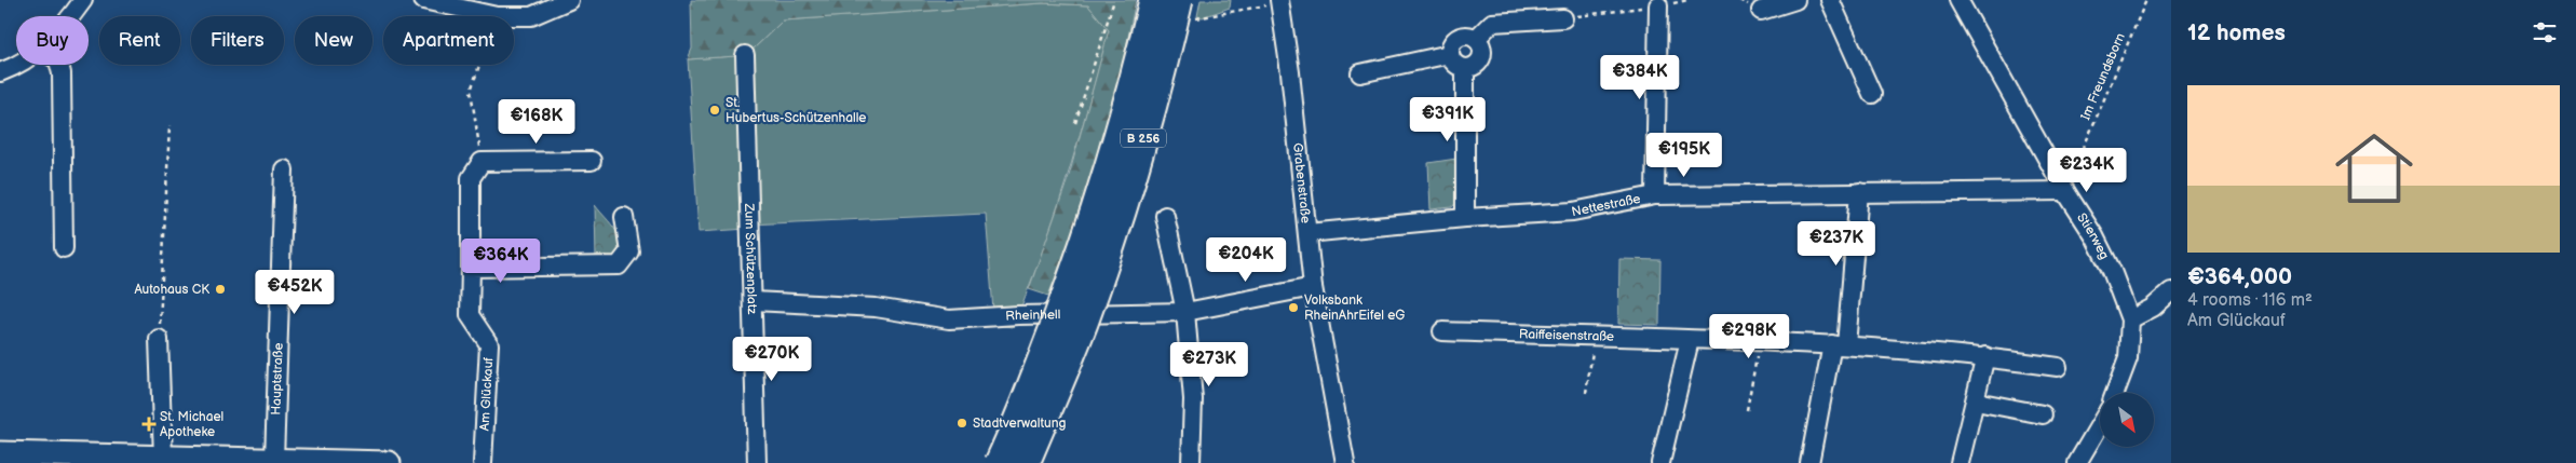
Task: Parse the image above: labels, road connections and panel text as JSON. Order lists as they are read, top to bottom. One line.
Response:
{"streets":{"highway":["B 256"],"street":["Grabenstraße","Nettestraße","Stierweg","Zum Schützenplatz","Rheinhell","Raiffeisenstraße","Hauptstraße","Am Glückauf"],"path":["Im Freundsborn"]},"crossings":[["Im Freundsborn","Nettestraße"],["Im Freundsborn","Stierweg"],["Grabenstraße","Nettestraße"],["Grabenstraße","Rheinhell"],["Nettestraße","Stierweg"],["Zum Schützenplatz","Rheinhell"]],"places":{"other":["St. Hubertus-Schützenhalle","Autohaus CK","Volksbank RheinAhrEifel eG","Stadtverwaltung"],"health":["St. Michael Apotheke"]},"north":"bottom right","page":{"heading":"12 homes","chip":["Buy","Rent","Filters","New","Apartment"],"price":["€384K","€391K","€168K","€195K","€234K","€237K","€204K","€364K","€452K","€298K","€270K","€273K"],"list":[{"name":"€364,000","note":"4 rooms · 116 m² · Am Glückauf"}]}}
